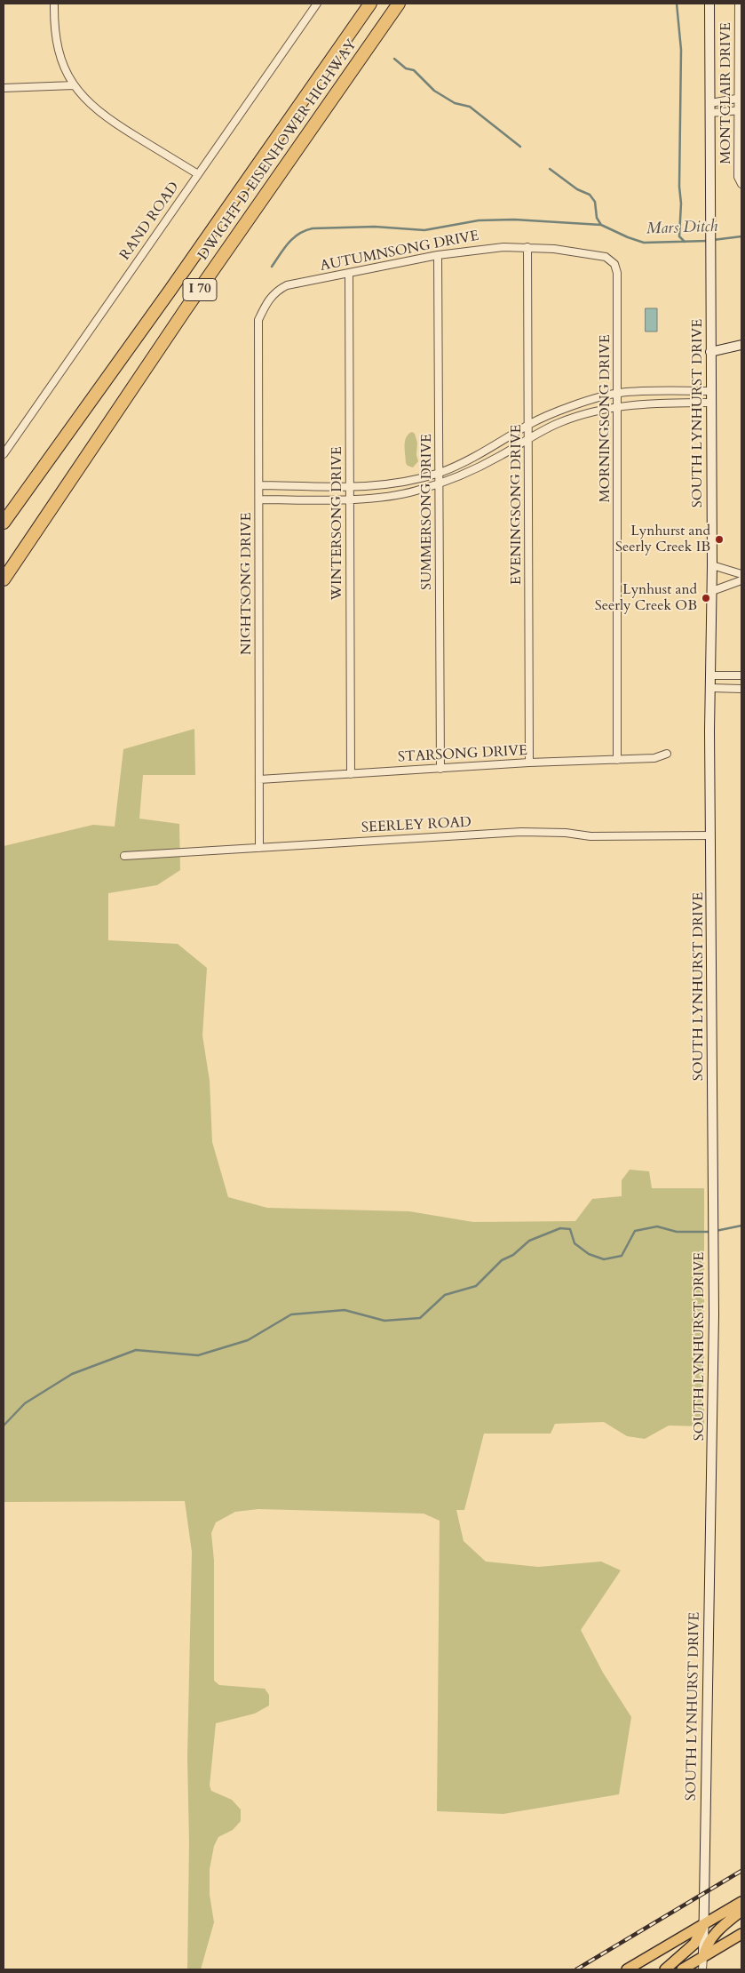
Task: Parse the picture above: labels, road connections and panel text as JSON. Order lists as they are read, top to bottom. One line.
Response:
{"streets":{"highway":["DWIGHT D EISENHOWER HIGHWAY","I 70"],"main road":["SOUTH LYNHURST DRIVE"],"street":["MONTCLAIR DRIVE","RAND ROAD","AUTUMNSONG DRIVE","MORNINGSONG DRIVE","EVENINGSONG DRIVE","SUMMERSONG DRIVE","WINTERSONG DRIVE","NIGHTSONG DRIVE","STARSONG DRIVE","SEERLEY ROAD"]},"crossings":[["AUTUMNSONG DRIVE","MORNINGSONG DRIVE"],["AUTUMNSONG DRIVE","EVENINGSONG DRIVE"],["AUTUMNSONG DRIVE","SUMMERSONG DRIVE"],["AUTUMNSONG DRIVE","WINTERSONG DRIVE"],["AUTUMNSONG DRIVE","NIGHTSONG DRIVE"],["SOUTH LYNHURST DRIVE","SEERLEY ROAD"],["MORNINGSONG DRIVE","STARSONG DRIVE"],["EVENINGSONG DRIVE","STARSONG DRIVE"],["SUMMERSONG DRIVE","STARSONG DRIVE"],["WINTERSONG DRIVE","STARSONG DRIVE"],["NIGHTSONG DRIVE","STARSONG DRIVE"],["NIGHTSONG DRIVE","SEERLEY ROAD"]],"water":["Mars Ditch"],"places":["Lynhurst and Seerly Creek IB","Lynhust and Seerly Creek OB"]}
